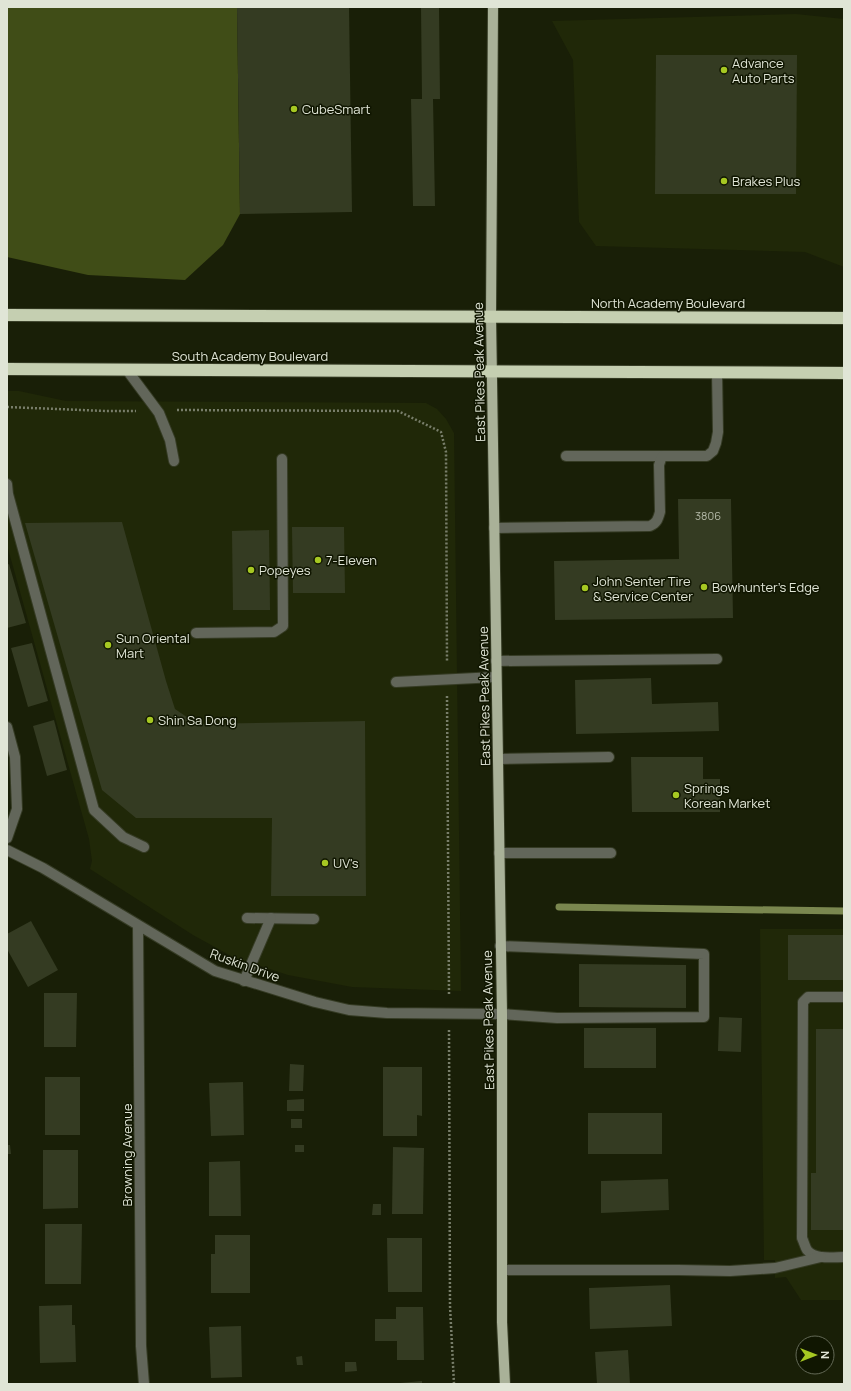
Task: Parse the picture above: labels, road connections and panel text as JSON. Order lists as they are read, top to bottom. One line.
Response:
{"streets":{"highway":["North Academy Boulevard","South Academy Boulevard"],"main road":["East Pikes Peak Avenue"],"street":["Ruskin Drive","Browning Avenue"]},"crossings":[["North Academy Boulevard","East Pikes Peak Avenue"],["South Academy Boulevard","East Pikes Peak Avenue"],["East Pikes Peak Avenue","Ruskin Drive"],["Ruskin Drive","Browning Avenue"]],"places":["Advance Auto Parts","CubeSmart","Brakes Plus","7-Eleven","Popeyes","Bowhunter's Edge","John Senter Tire & Service Center","Sun Oriental Mart","Shin Sa Dong","Springs Korean Market","UV's"],"house_numbers":["3806"],"north":"right"}
